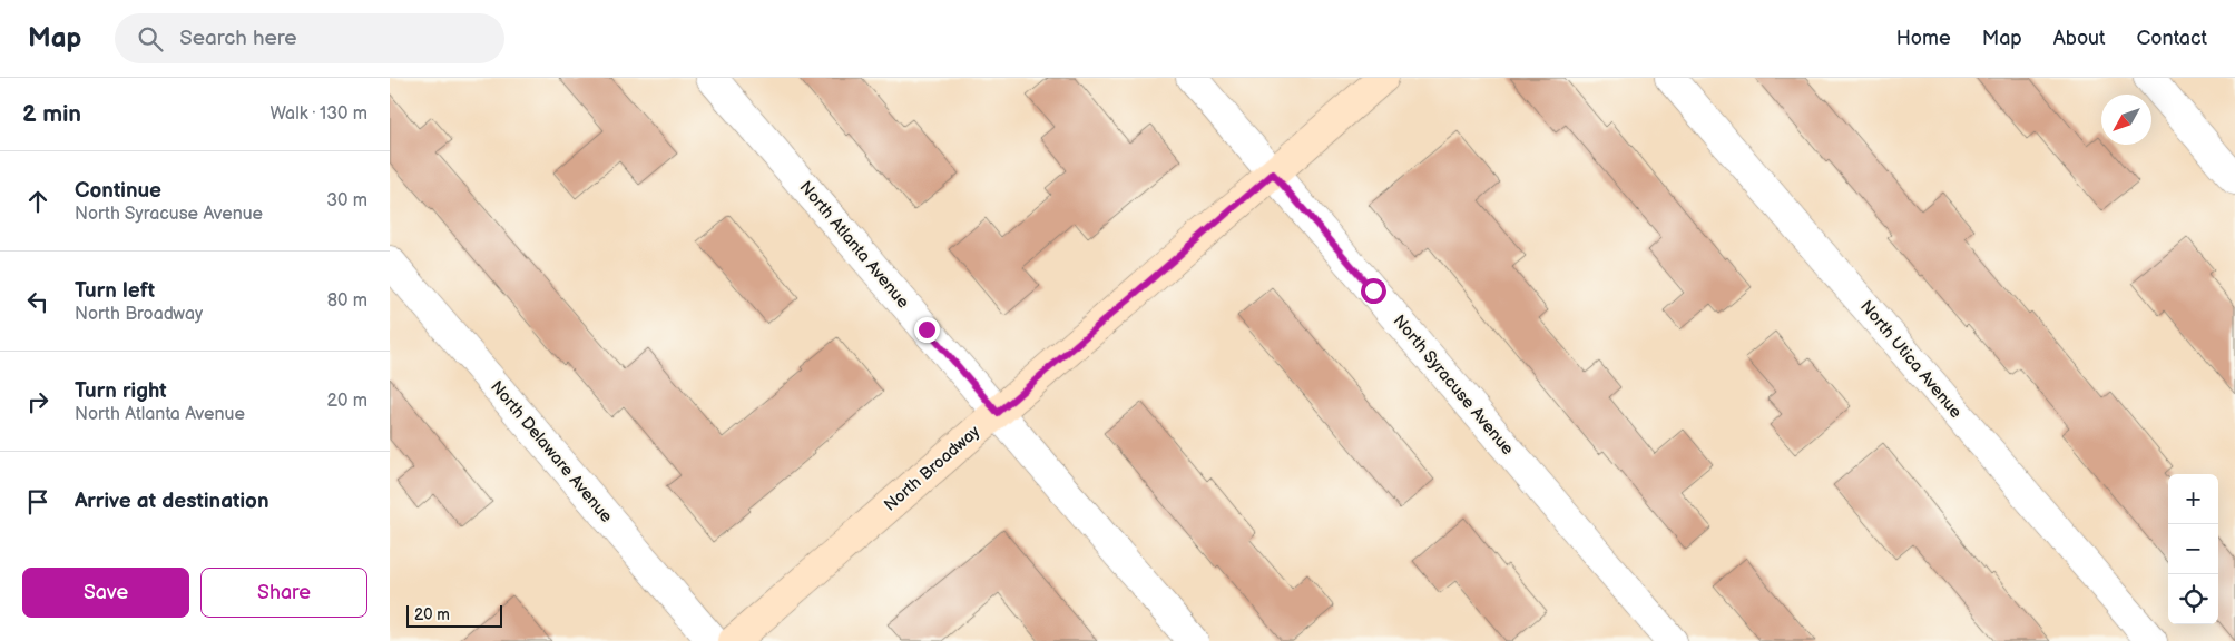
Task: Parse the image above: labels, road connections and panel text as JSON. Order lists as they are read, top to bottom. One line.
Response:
{"streets":{"main road":["North Broadway"],"street":["North Atlanta Avenue","North Utica Avenue","North Syracuse Avenue","North Delaware Avenue"]},"crossings":[["North Atlanta Avenue","North Broadway"],["North Syracuse Avenue","North Broadway"]],"scale_bar":"20 m","north":"bottom left","page":{"header":"Map","search":"Search here","nav":["Home","Map","About","Contact"],"heading":["2 min","Walk · 130 m"],"list":[["Continue","North Syracuse Avenue","30 m"],["Turn left","North Broadway","80 m"],["Turn right","North Atlanta Avenue","20 m"],"Arrive at destination"],"map_buttons":["+","−"],"buttons":["Save","Share"],"scale":"20 m"}}
